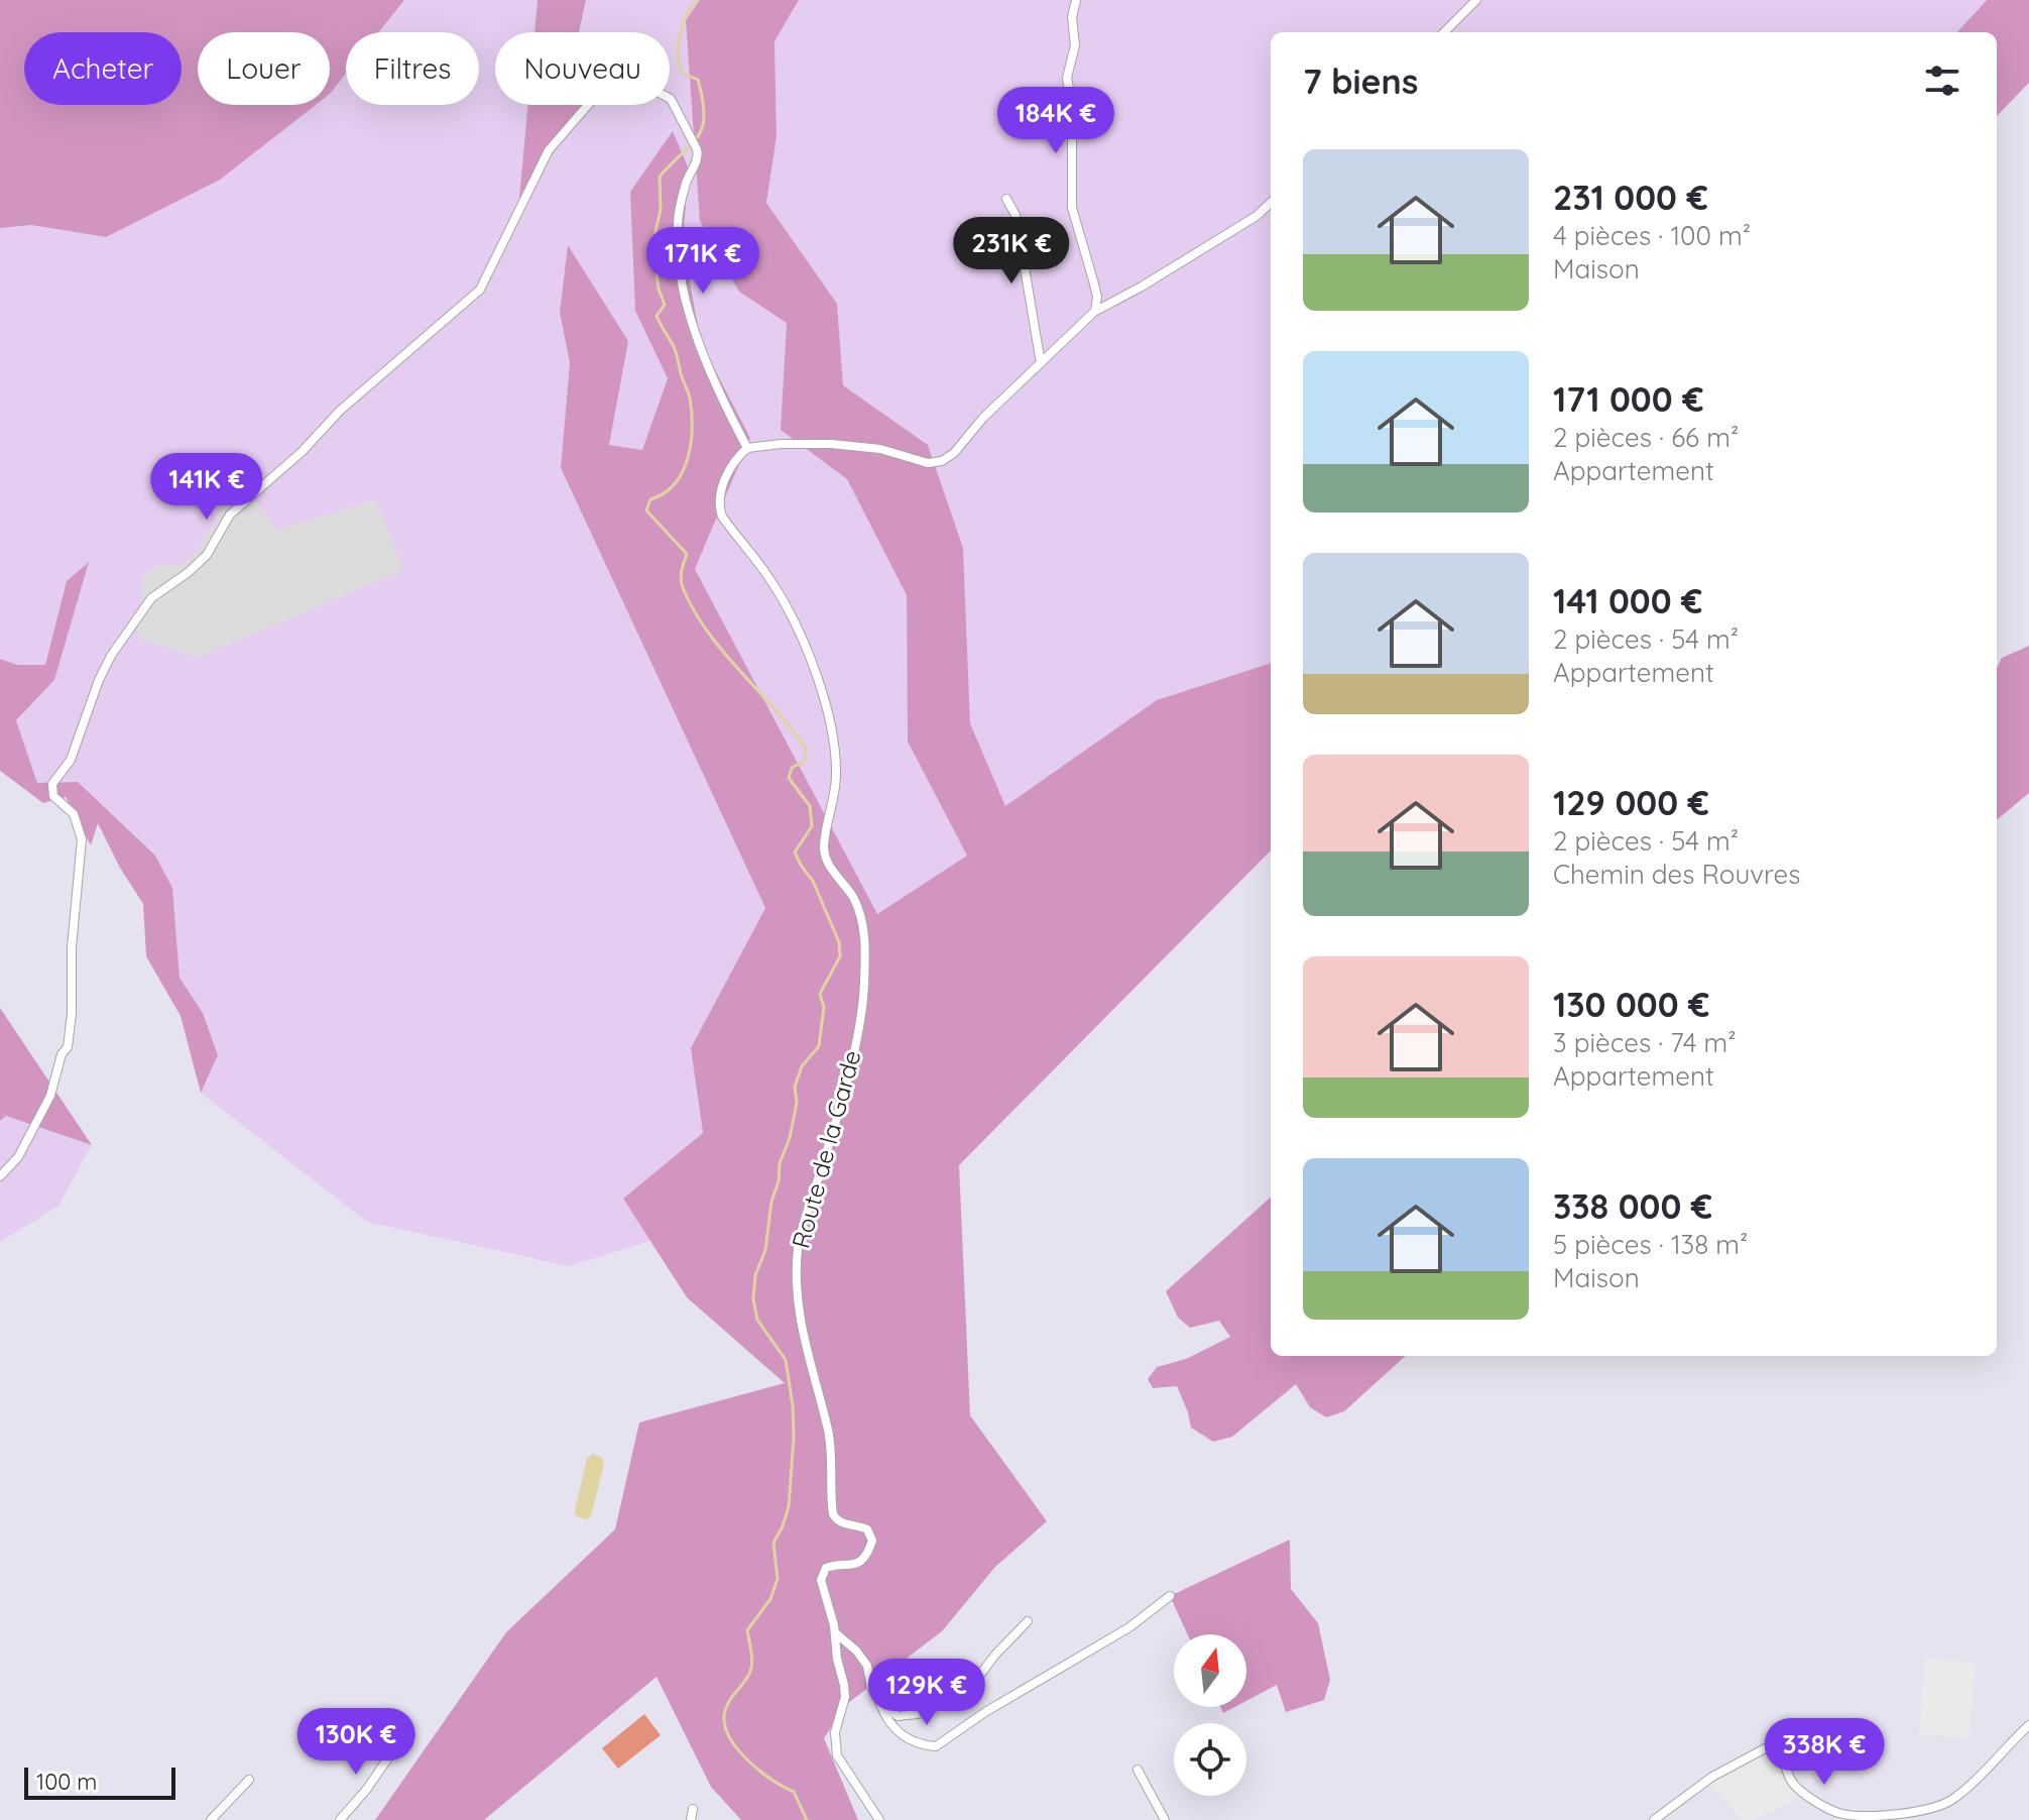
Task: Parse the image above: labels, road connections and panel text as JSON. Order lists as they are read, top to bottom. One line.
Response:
{"streets":{"street":["Route de la Garde"]},"scale_bar":"100 m","north":"top","page":{"chip":["Acheter","Louer","Filtres","Nouveau"],"heading":"7 biens","price":["184K €","231K €","171K €","141K €","129K €","130K €","338K €"],"list":[{"name":"231 000 €","note":"4 pièces · 100 m² · Maison"},{"name":"171 000 €","note":"2 pièces · 66 m² · Appartement"},{"name":"141 000 €","note":"2 pièces · 54 m² · Appartement"},{"name":"129 000 €","note":"2 pièces · 54 m² · Chemin des Rouvres"},{"name":"130 000 €","note":"3 pièces · 74 m² · Appartement"},{"name":"338 000 €","note":"5 pièces · 138 m² · Maison"}],"scale":"100 m"}}
